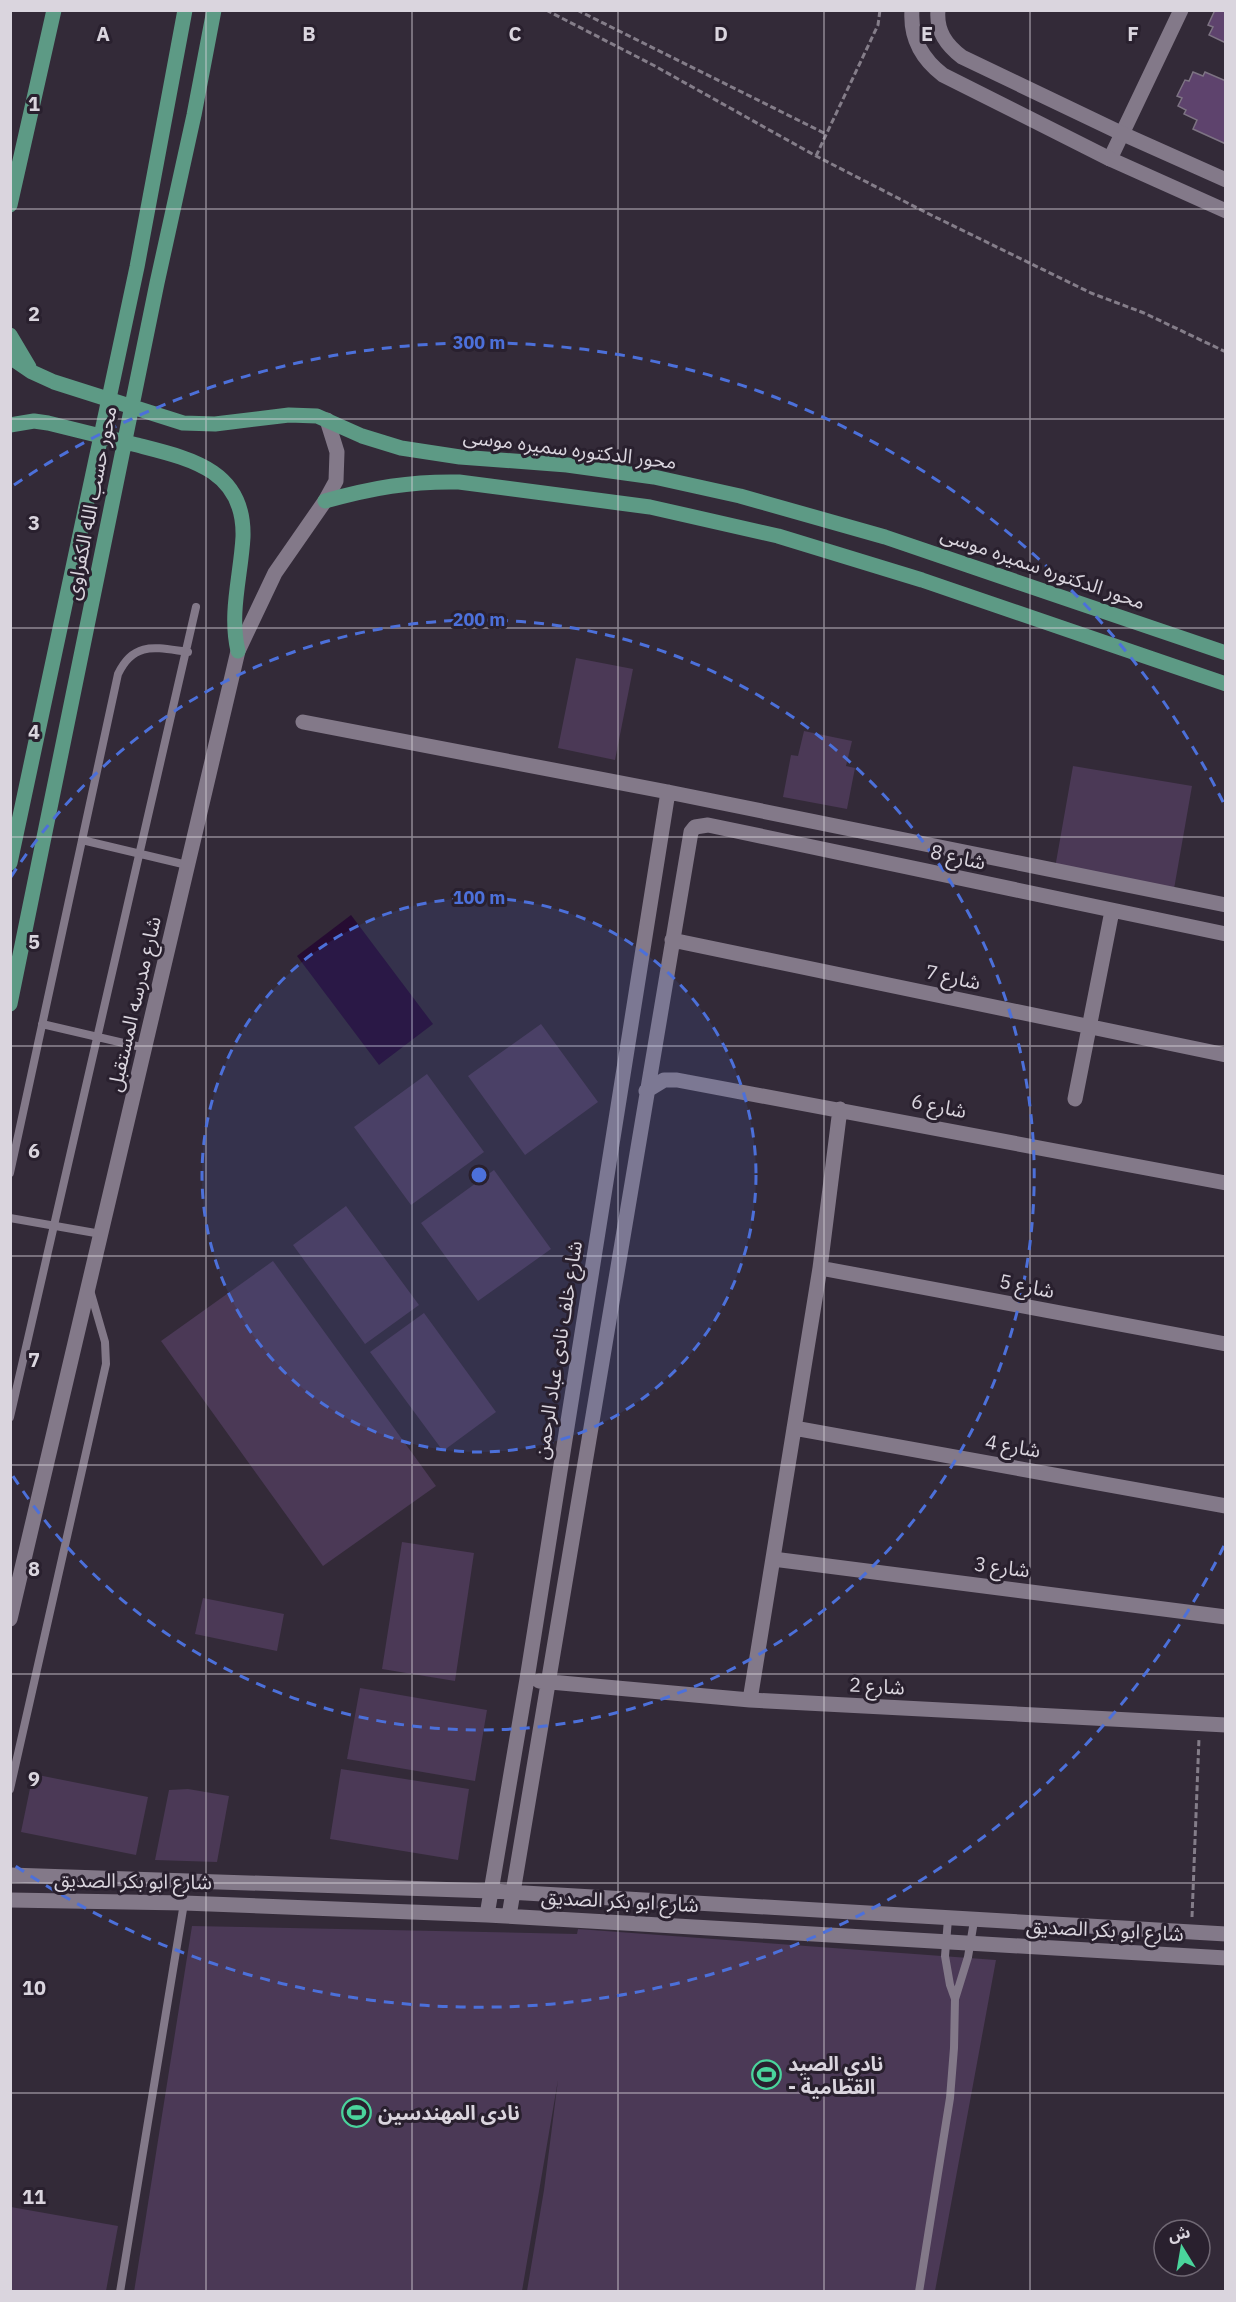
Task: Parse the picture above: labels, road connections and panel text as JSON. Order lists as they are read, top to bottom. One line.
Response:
{"streets":{"main road":["محور الدكتوره سميره موسى","محور حسب الله الكفراوى"],"street":["شارع 8","شارع 7","شارع مدرسه المستقبل","شارع 6","شارع 5","شارع خلف نادى عباد الرحمن","شارع 4","شارع 3","شارع 2","شارع ابو بكر الصديق"]},"crossings":[["محور الدكتوره سميره موسى","شارع مدرسه المستقبل"],["شارع 8","شارع 7"],["شارع خلف نادى عباد الرحمن","شارع 2"],["شارع خلف نادى عباد الرحمن","شارع ابو بكر الصديق"]],"places":{"sports":["نادي الصيد - القطامية","نادى المهندسين"]},"north":"top","grid":{"columns":["A","B","C","D","E","F"],"rows":["1","2","3","4","5","6","7","8","9","10","11"]},"rings":["300 m","200 m","100 m"]}
